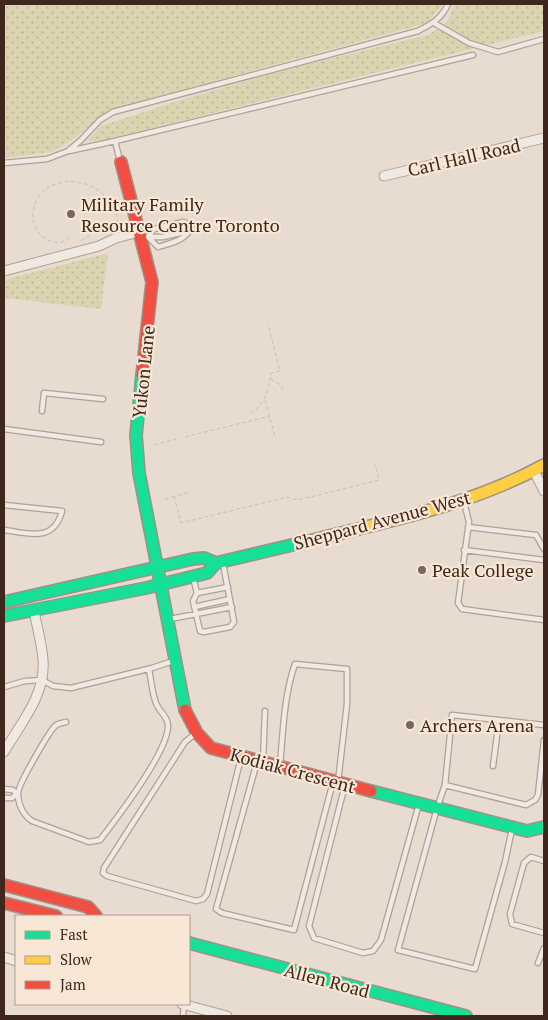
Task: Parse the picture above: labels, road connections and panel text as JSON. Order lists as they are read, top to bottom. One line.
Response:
{"streets":{"main road":["Yukon Lane","Sheppard Avenue West","Kodiak Crescent","Allen Road"],"street":["Carl Hall Road"]},"crossings":[["Yukon Lane","Sheppard Avenue West"],["Yukon Lane","Kodiak Crescent"],["Sheppard Avenue West","Kodiak Crescent"]],"places":["Military Family Resource Centre Toronto","Peak College","Archers Arena"],"legend":["Fast","Slow","Jam"]}
